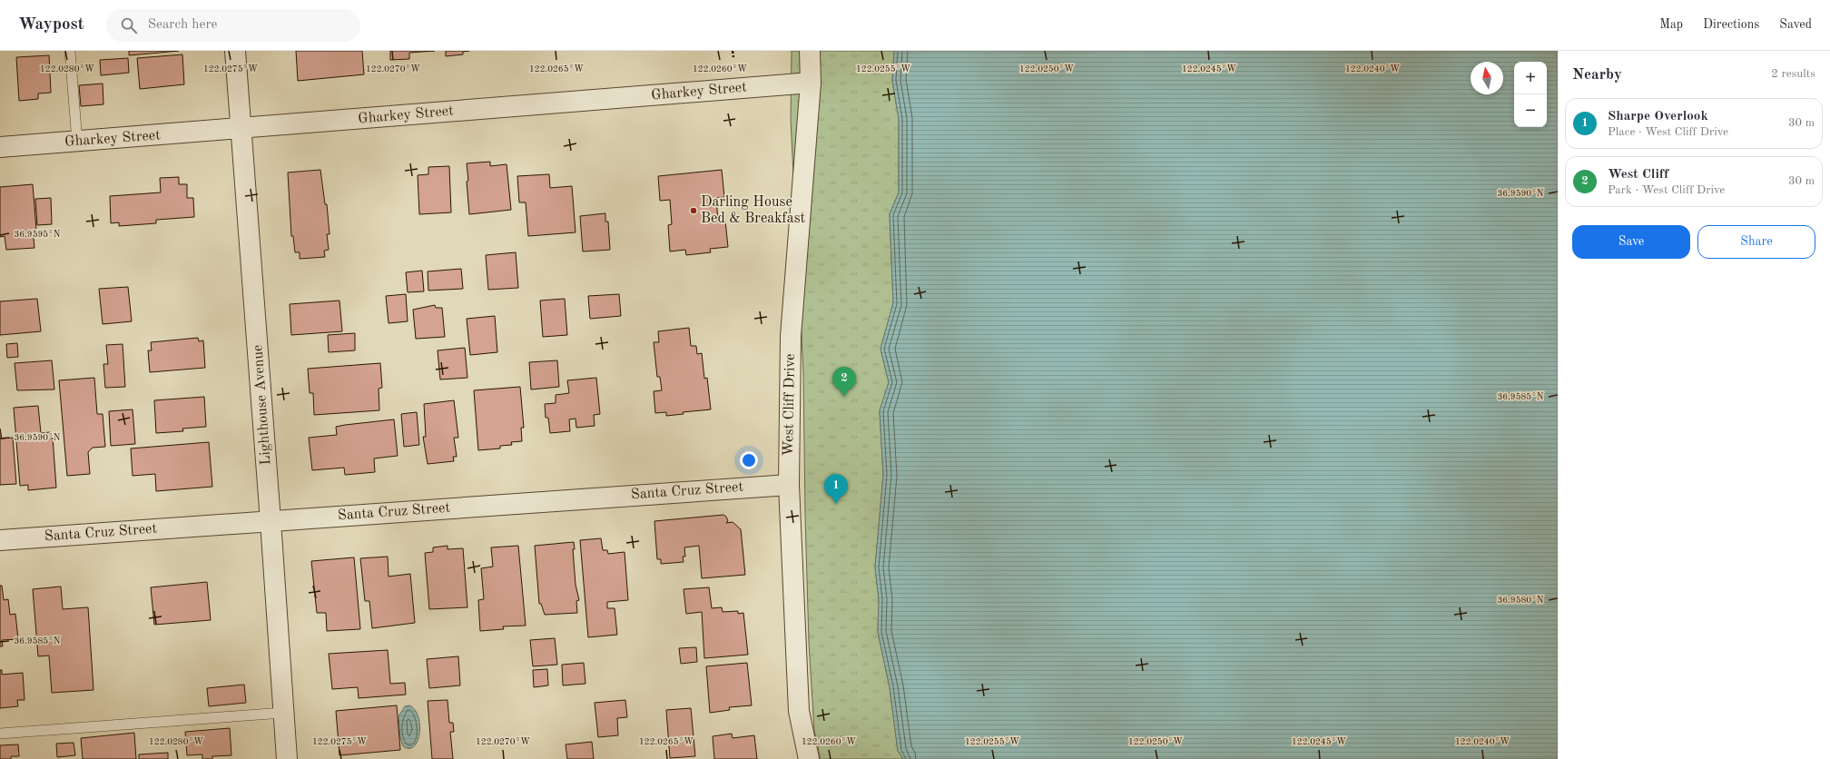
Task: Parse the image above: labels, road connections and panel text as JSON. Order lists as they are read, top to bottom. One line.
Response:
{"streets":{"street":["Gharkey Street","Lighthouse Avenue","West Cliff Drive","Santa Cruz Street"]},"crossings":[["Gharkey Street","Lighthouse Avenue"],["Gharkey Street","West Cliff Drive"],["Lighthouse Avenue","Santa Cruz Street"],["West Cliff Drive","Santa Cruz Street"]],"places":["Darling House Bed & Breakfast"],"north":"top","page":{"header":"Waypost","search":"Search here","nav":["Map","Directions","Saved"],"heading":["Nearby","2 results"],"map_buttons":["+","−"],"list":[{"mark":"1","name":"Sharpe Overlook","note":"Place · West Cliff Drive","value":"30 m"},{"mark":"2","name":"West Cliff","note":"Park · West Cliff Drive","value":"30 m"}],"buttons":["Save","Share"],"pins":["2","1"]},"coordinates":["122.0280°W","122.0275°W","122.0270°W","122.0265°W","122.0260°W","122.0255°W","122.0250°W","122.0245°W","122.0240°W","36.9590°N","36.9595°N","36.9585°N","36.9580°N"]}
